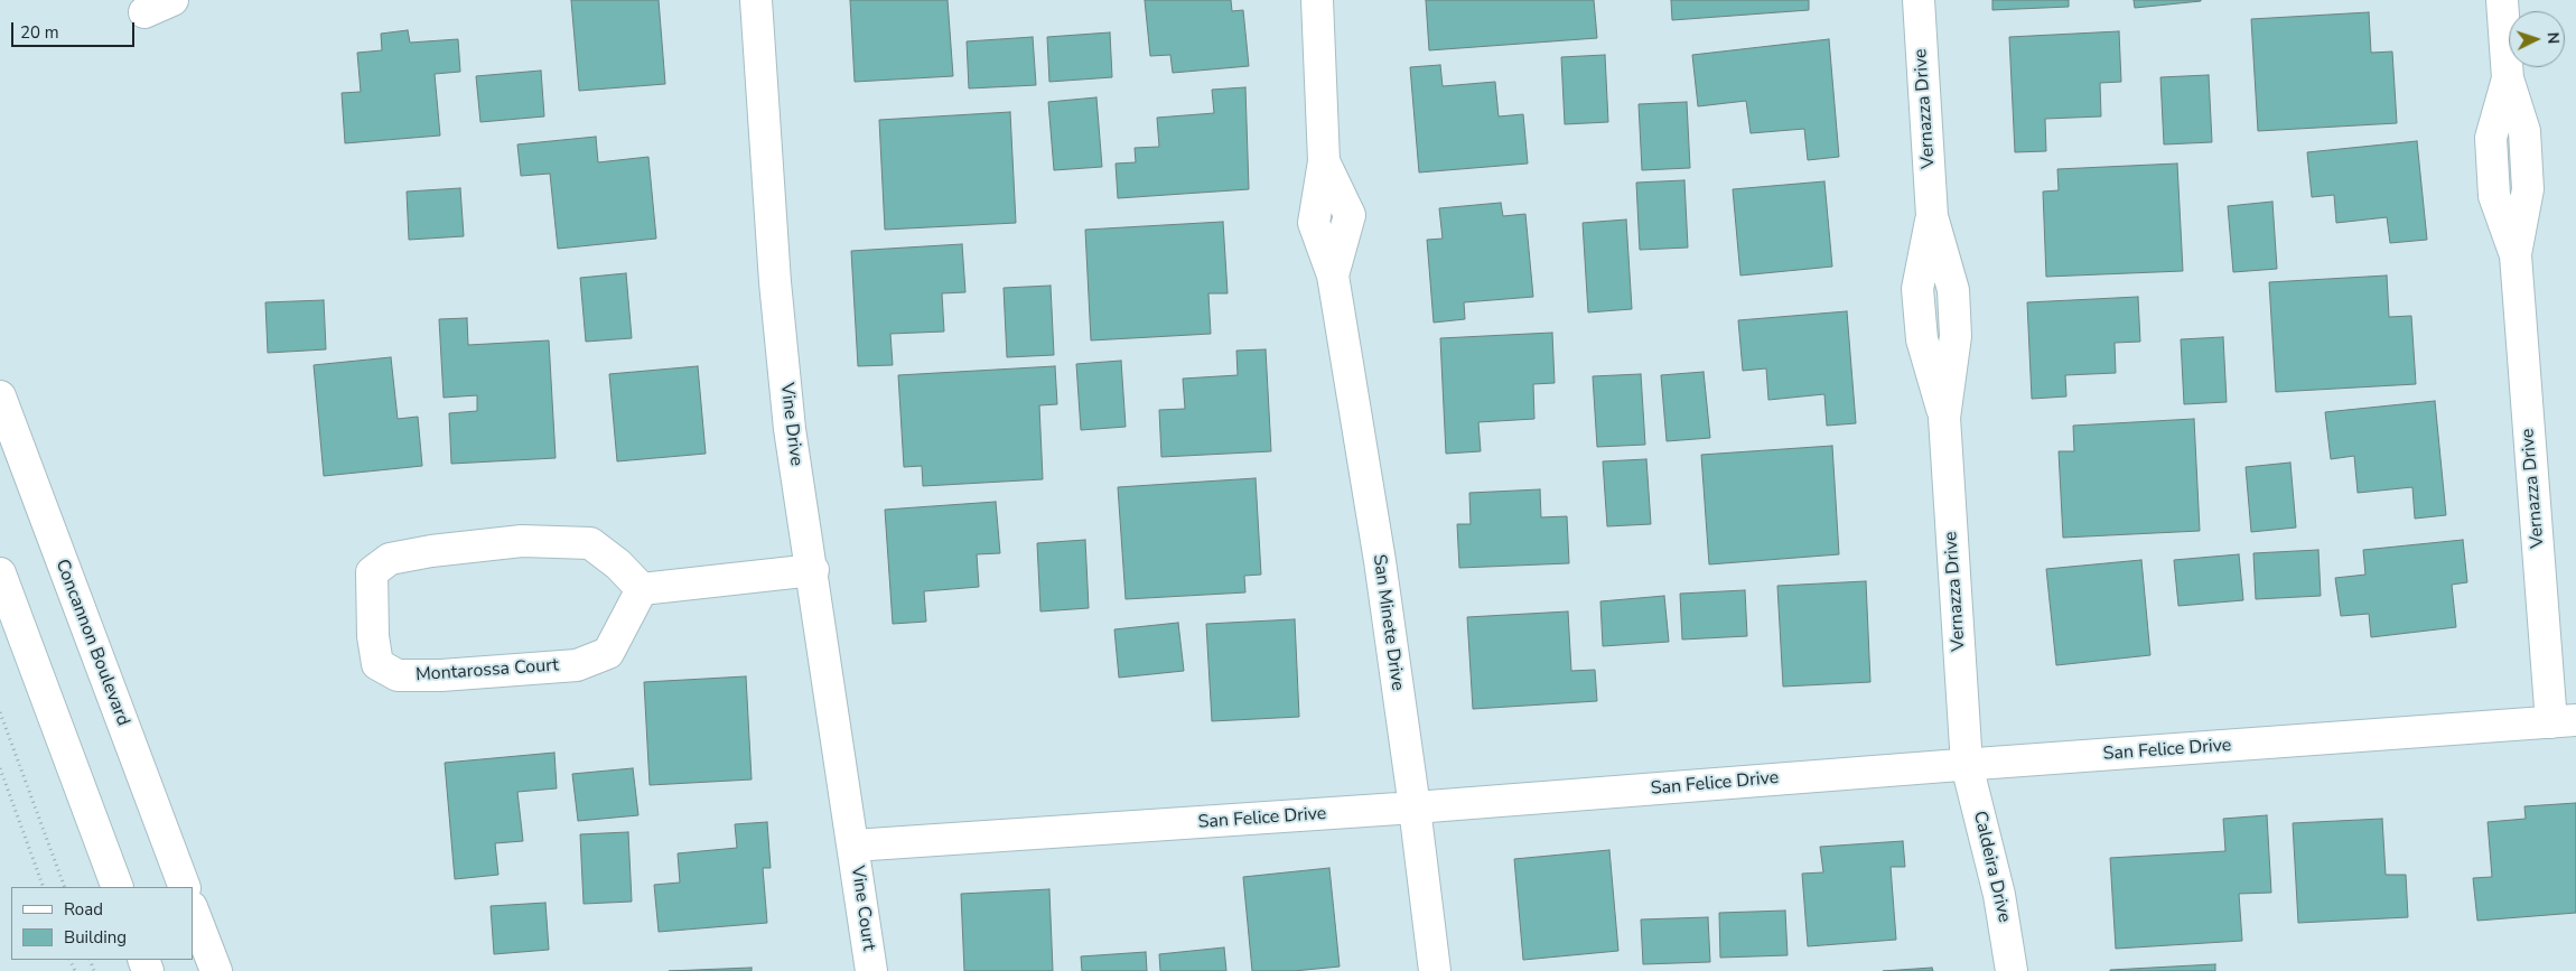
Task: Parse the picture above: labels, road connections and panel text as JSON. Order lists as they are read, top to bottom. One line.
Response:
{"streets":{"street":["Vernazza Drive","Vine Drive","San Minete Drive","Concannon Boulevard","Montarossa Court","San Felice Drive","Caldeira Drive","Vine Court"]},"crossings":[["Vernazza Drive","San Felice Drive"],["Vernazza Drive","Caldeira Drive"],["Vine Drive","San Felice Drive"],["Vine Drive","Vine Court"],["San Minete Drive","San Felice Drive"],["San Felice Drive","Caldeira Drive"],["San Felice Drive","Vine Court"]],"legend":["Road","Building"],"scale_bar":"20 m","north":"right"}
